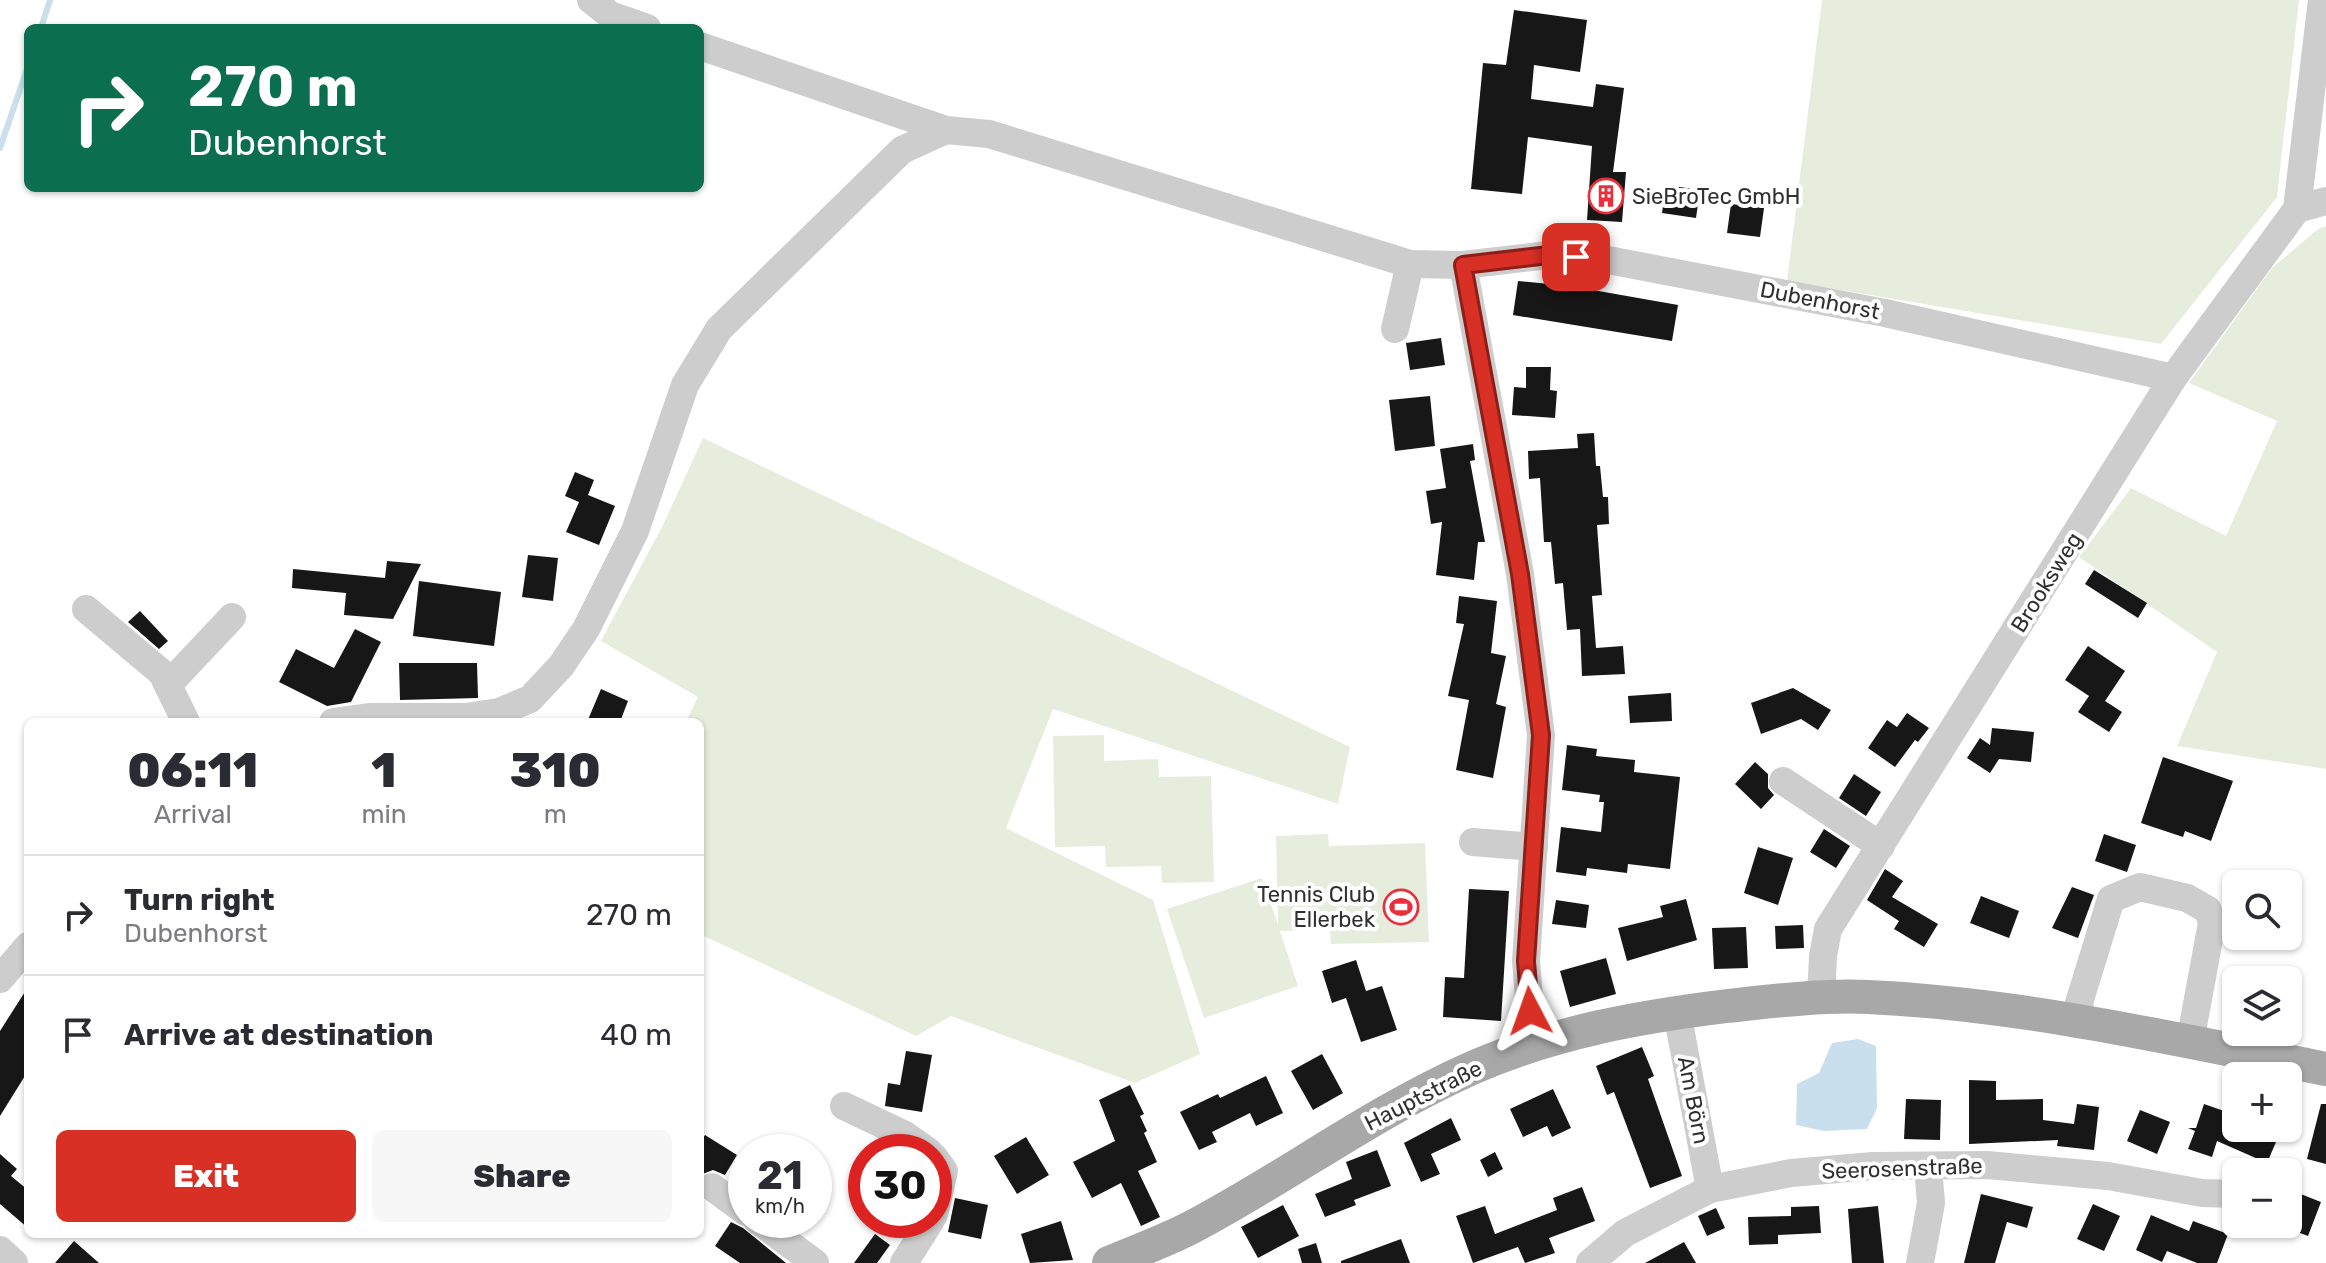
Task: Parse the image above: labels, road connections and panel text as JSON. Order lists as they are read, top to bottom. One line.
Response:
{"streets":{"main road":["Hauptstraße"],"street":["Dubenhorst","Brooksweg","Am Börn","Seerosenstraße"]},"crossings":[["Dubenhorst","Brooksweg"],["Brooksweg","Hauptstraße"],["Hauptstraße","Am Börn"],["Am Börn","Seerosenstraße"]],"places":{"building":["SieBroTec GmbH"],"sports":["Tennis Club Ellerbek"]},"page":{"turn":["270 m","Dubenhorst"],"eta":["06:11","Arrival","1","min","310","m"],"list":[{"name":"Turn right","note":"Dubenhorst","value":"270 m"},{"name":"Arrive at destination","value":"40 m"}],"map_buttons":["+","−"],"buttons":["Exit","Share"],"speed":"21 km/h","limit":"30"}}
